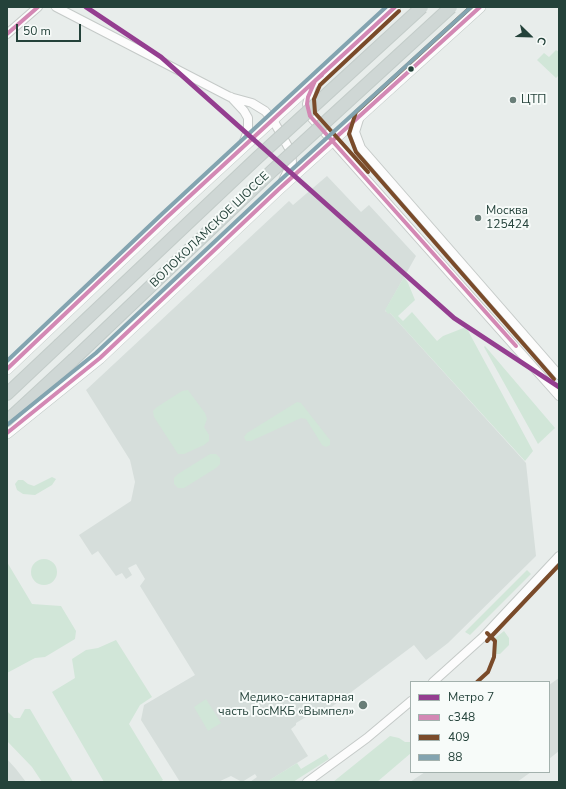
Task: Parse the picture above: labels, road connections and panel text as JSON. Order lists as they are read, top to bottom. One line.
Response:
{"streets":{"main road":["ВОЛОКОЛАМСКОЕ ШОССЕ"]},"places":["ЦТП","Москва 125424","Медико-санитарная часть ГосМКБ «Вымпел»"],"lines":["metro line 7","transit line с348","transit line 409","transit line 88"],"legend":["Метро 7","с348","409","88"],"scale_bar":"50 m","north":"bottom right"}
